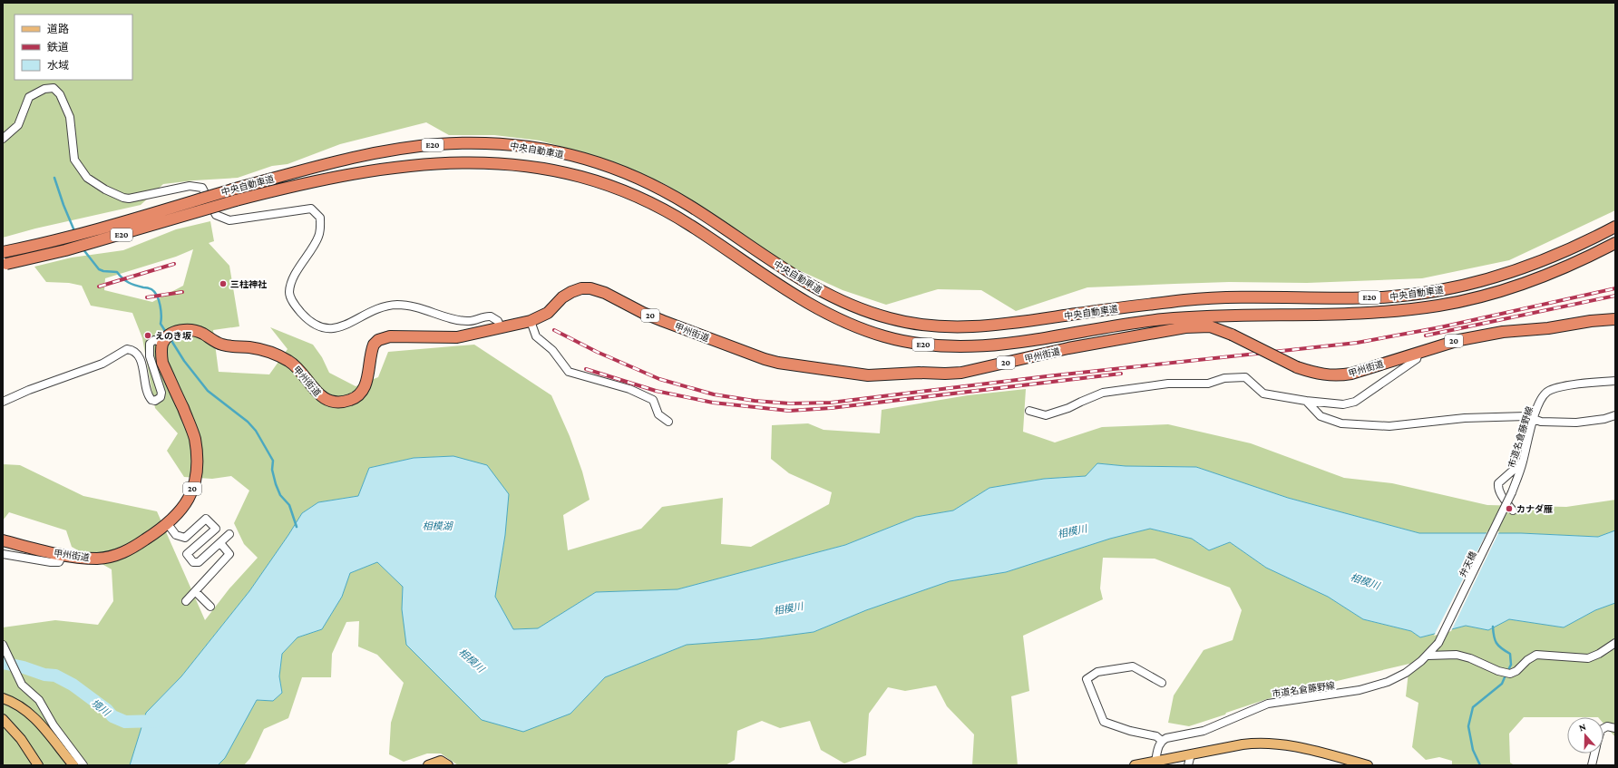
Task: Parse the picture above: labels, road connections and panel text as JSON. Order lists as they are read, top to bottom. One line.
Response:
{"streets":{"highway":["E20","中央自動車道","20","甲州街道"],"street":["市道名倉藤野線","弁天橋"]},"crossings":[["市道名倉藤野線","弁天橋"]],"water":["相模湖","相模川","境川"],"places":["三柱神社","えのき坂","カナダ雁"],"legend":["道路","鉄道","水域"],"north":"top"}
